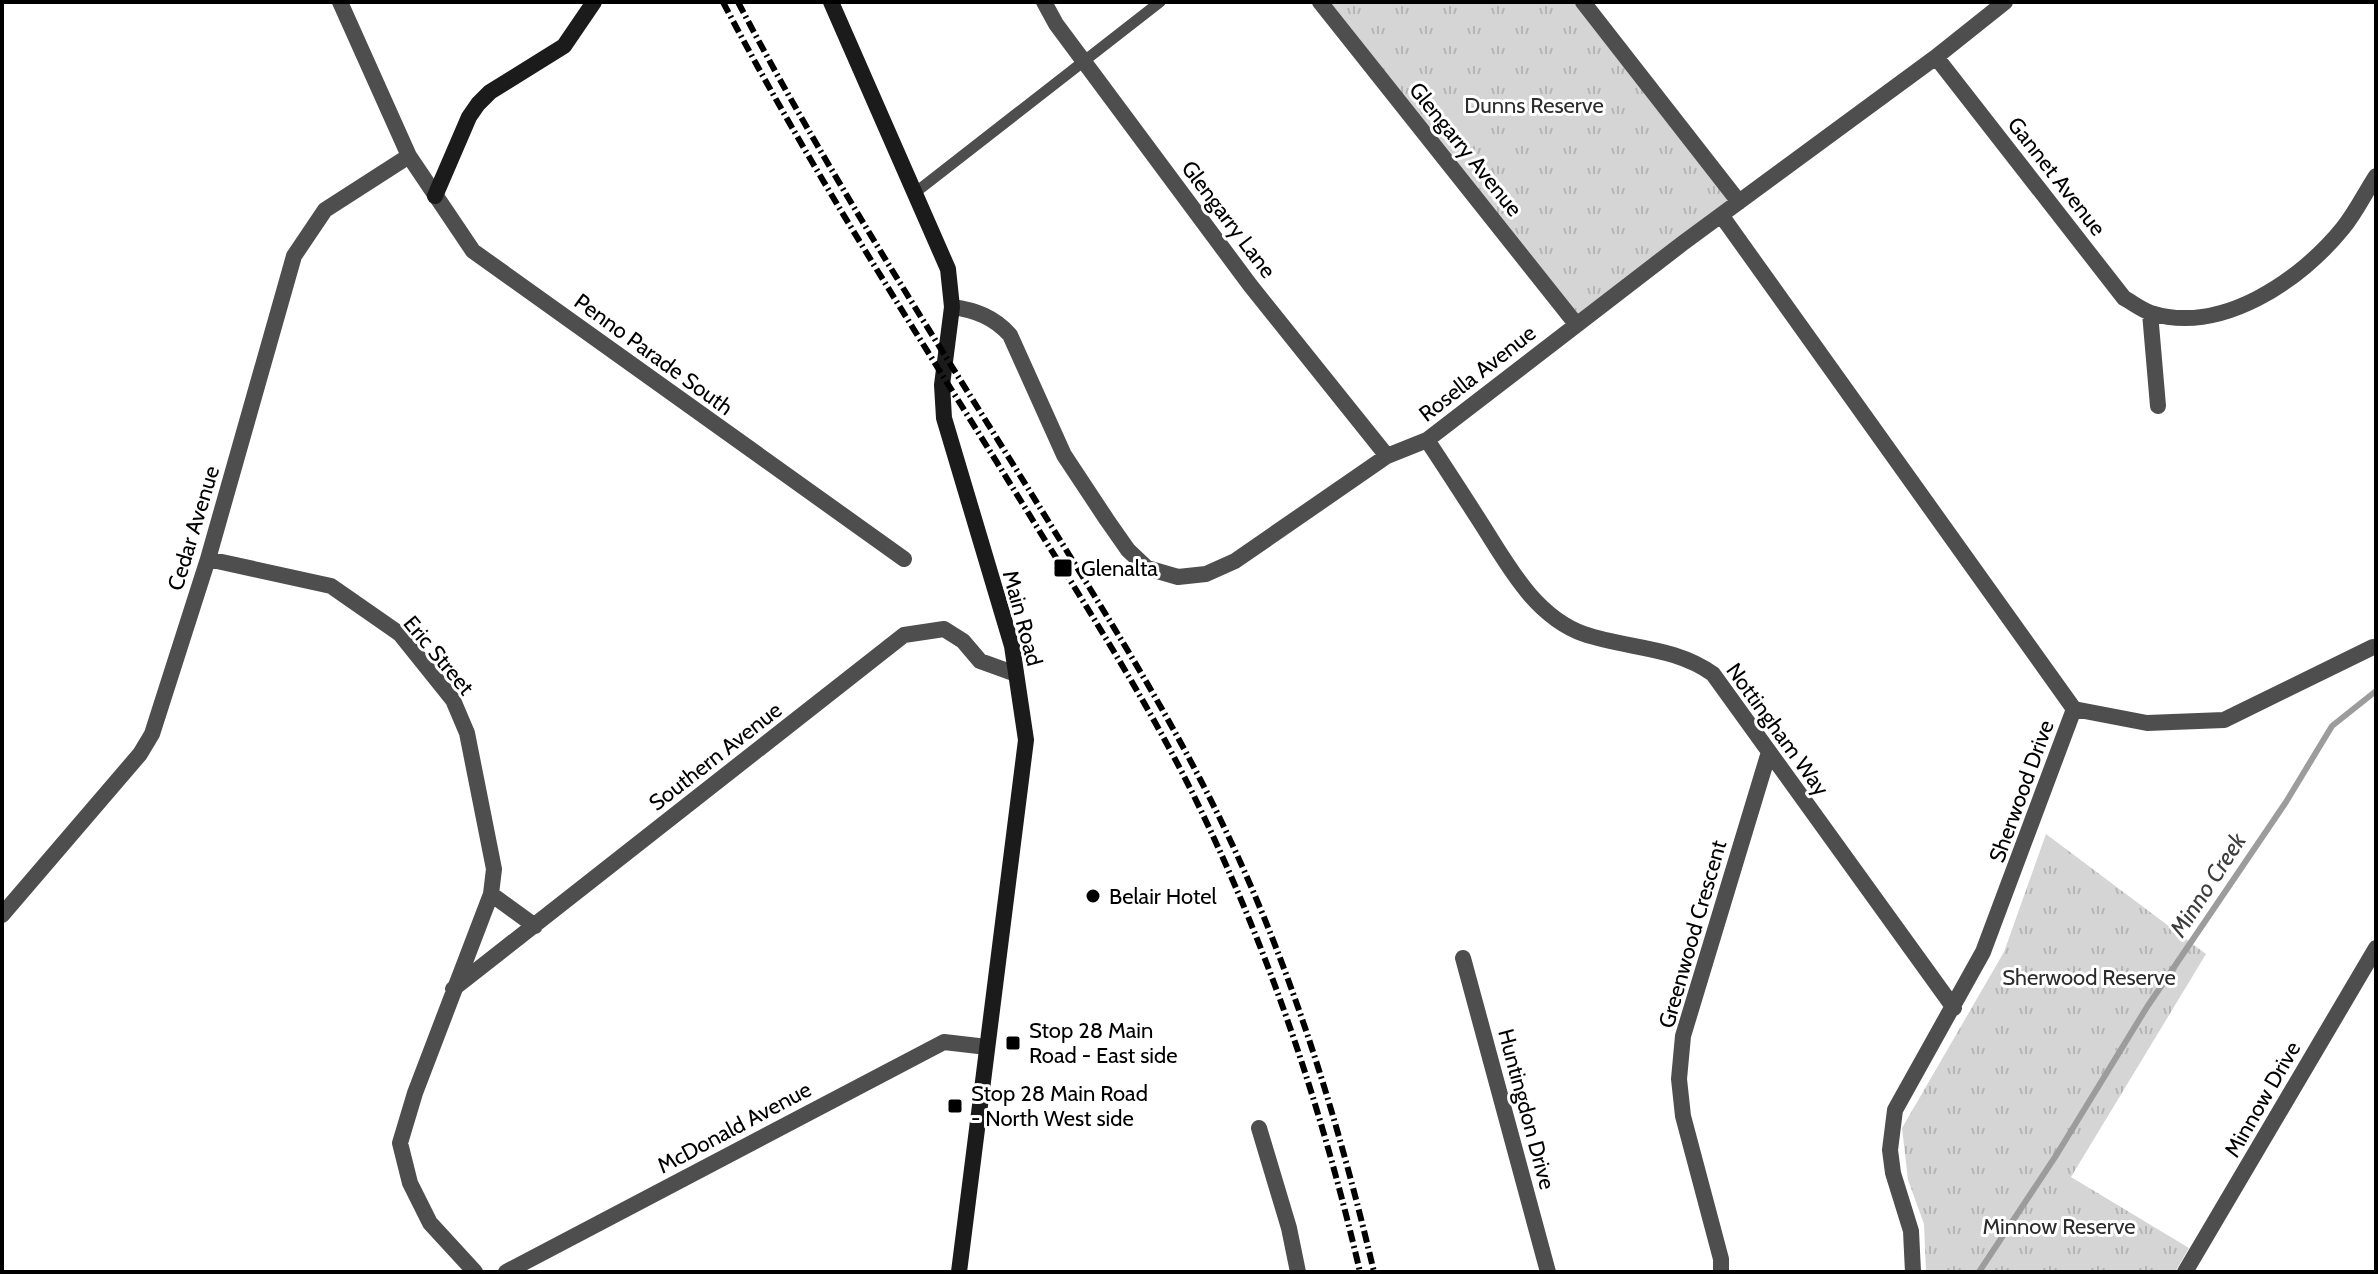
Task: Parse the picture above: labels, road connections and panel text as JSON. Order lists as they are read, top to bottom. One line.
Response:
{"streets":{"main road":["Main Road"],"street":["Glengarry Avenue","Gannet Avenue","Glengarry Lane","Penno Parade South","Rosella Avenue","Cedar Avenue","Eric Street","Nottingham Way","Southern Avenue","Sherwood Drive","Greenwood Crescent","Minnow Drive","Huntingdon Drive","McDonald Avenue"]},"crossings":[["Glengarry Avenue","Rosella Avenue"],["Gannet Avenue","Rosella Avenue"],["Glengarry Lane","Rosella Avenue"],["Penno Parade South","Cedar Avenue"],["Rosella Avenue","Main Road"],["Rosella Avenue","Nottingham Way"],["Rosella Avenue","Sherwood Drive"],["Cedar Avenue","Eric Street"],["Main Road","Southern Avenue"],["Main Road","McDonald Avenue"],["Nottingham Way","Sherwood Drive"],["Nottingham Way","Greenwood Crescent"]],"water":["Minno Creek"],"parks":["Dunns Reserve","Sherwood Reserve","Minnow Reserve"],"places":{"transit":["Glenalta","Stop 28 Main Road - East side","Stop 28 Main Road - North West side"],"other":["Belair Hotel"]}}
